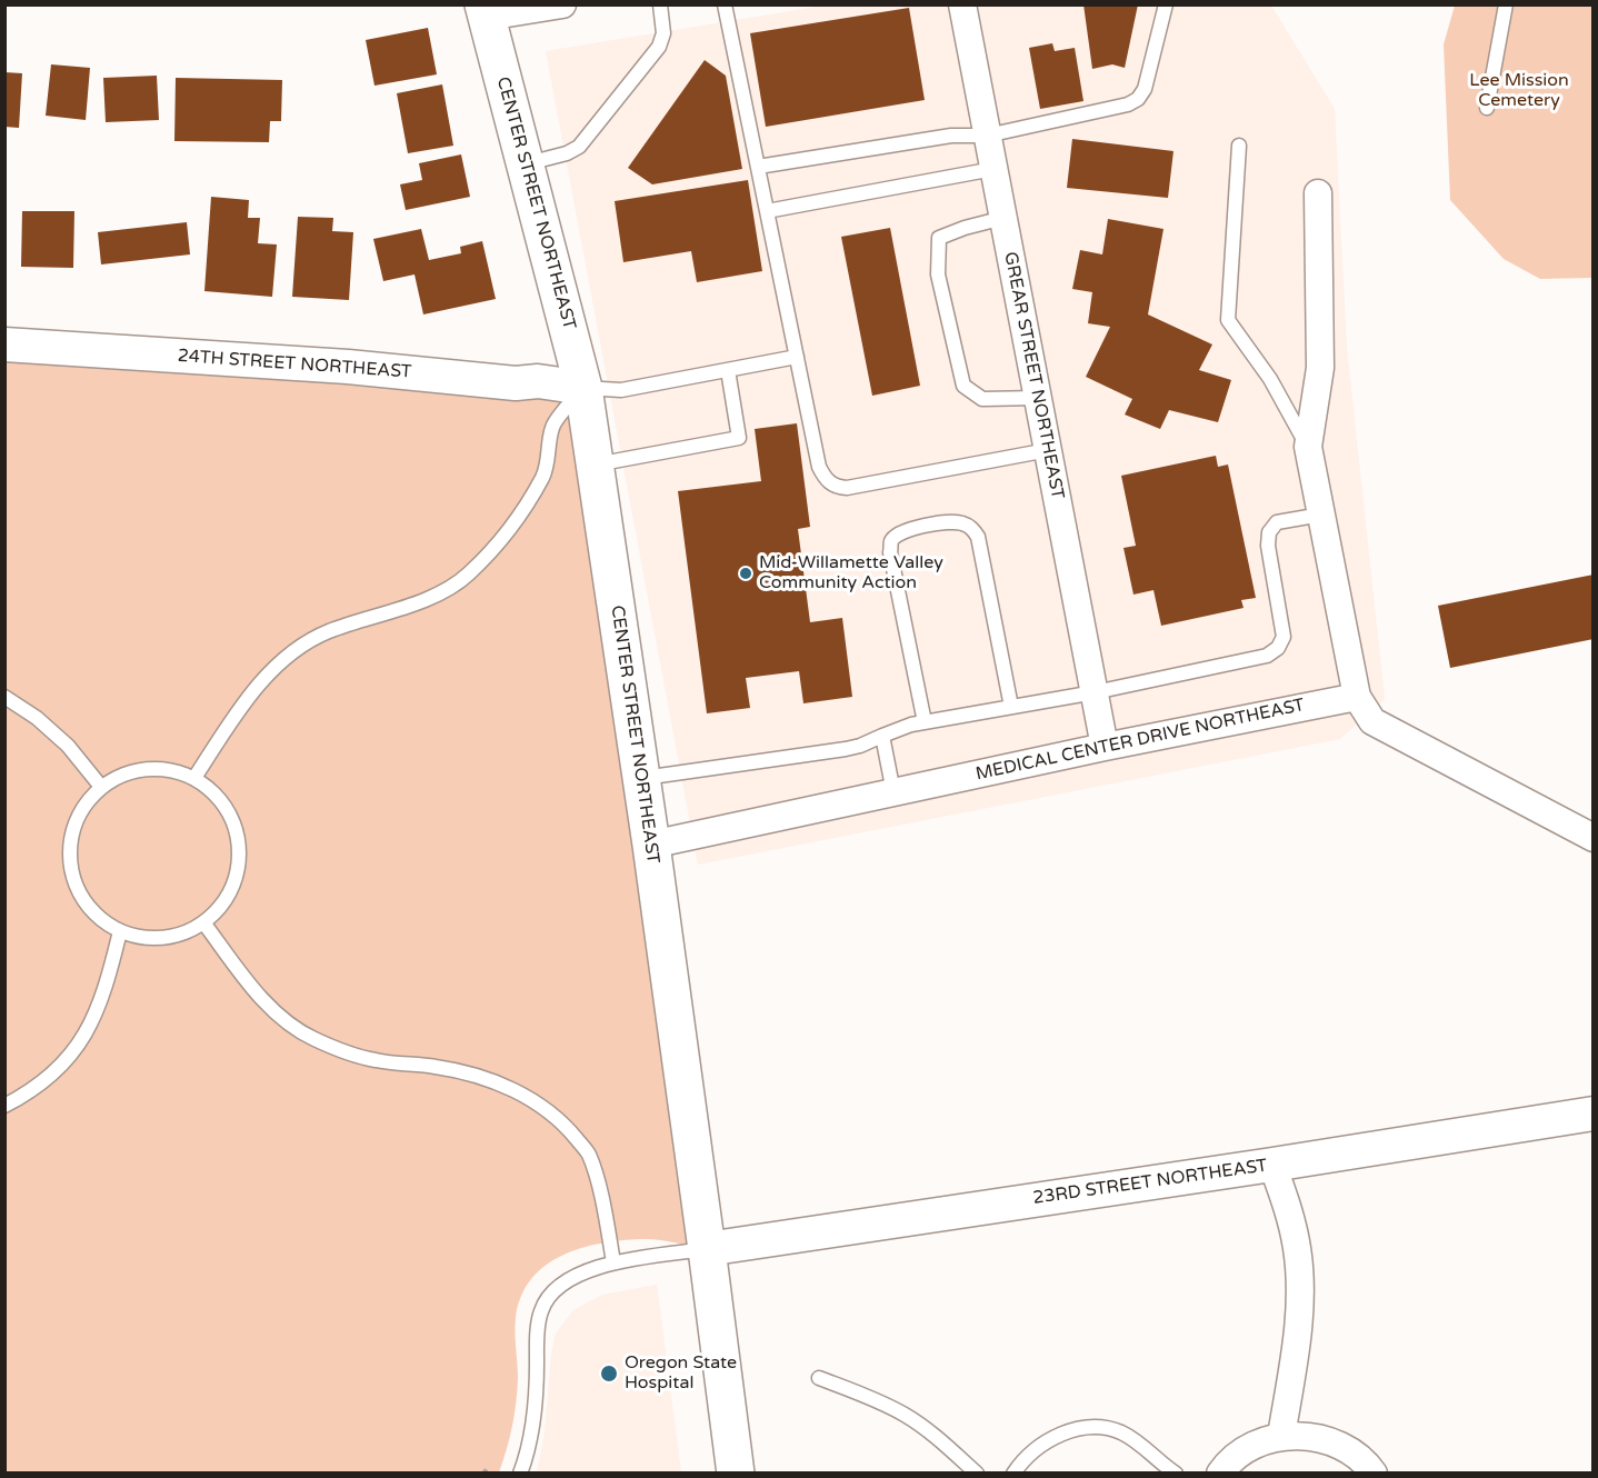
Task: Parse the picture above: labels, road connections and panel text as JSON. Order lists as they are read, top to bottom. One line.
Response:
{"streets":{"main road":["CENTER STREET NORTHEAST"],"street":["24TH STREET NORTHEAST","GREAR STREET NORTHEAST","MEDICAL CENTER DRIVE NORTHEAST","23RD STREET NORTHEAST"]},"crossings":[["CENTER STREET NORTHEAST","24TH STREET NORTHEAST"],["CENTER STREET NORTHEAST","MEDICAL CENTER DRIVE NORTHEAST"],["CENTER STREET NORTHEAST","23RD STREET NORTHEAST"],["GREAR STREET NORTHEAST","MEDICAL CENTER DRIVE NORTHEAST"]],"parks":["Lee Mission Cemetery"],"places":["Mid-Willamette Valley Community Action","Oregon State Hospital"]}
